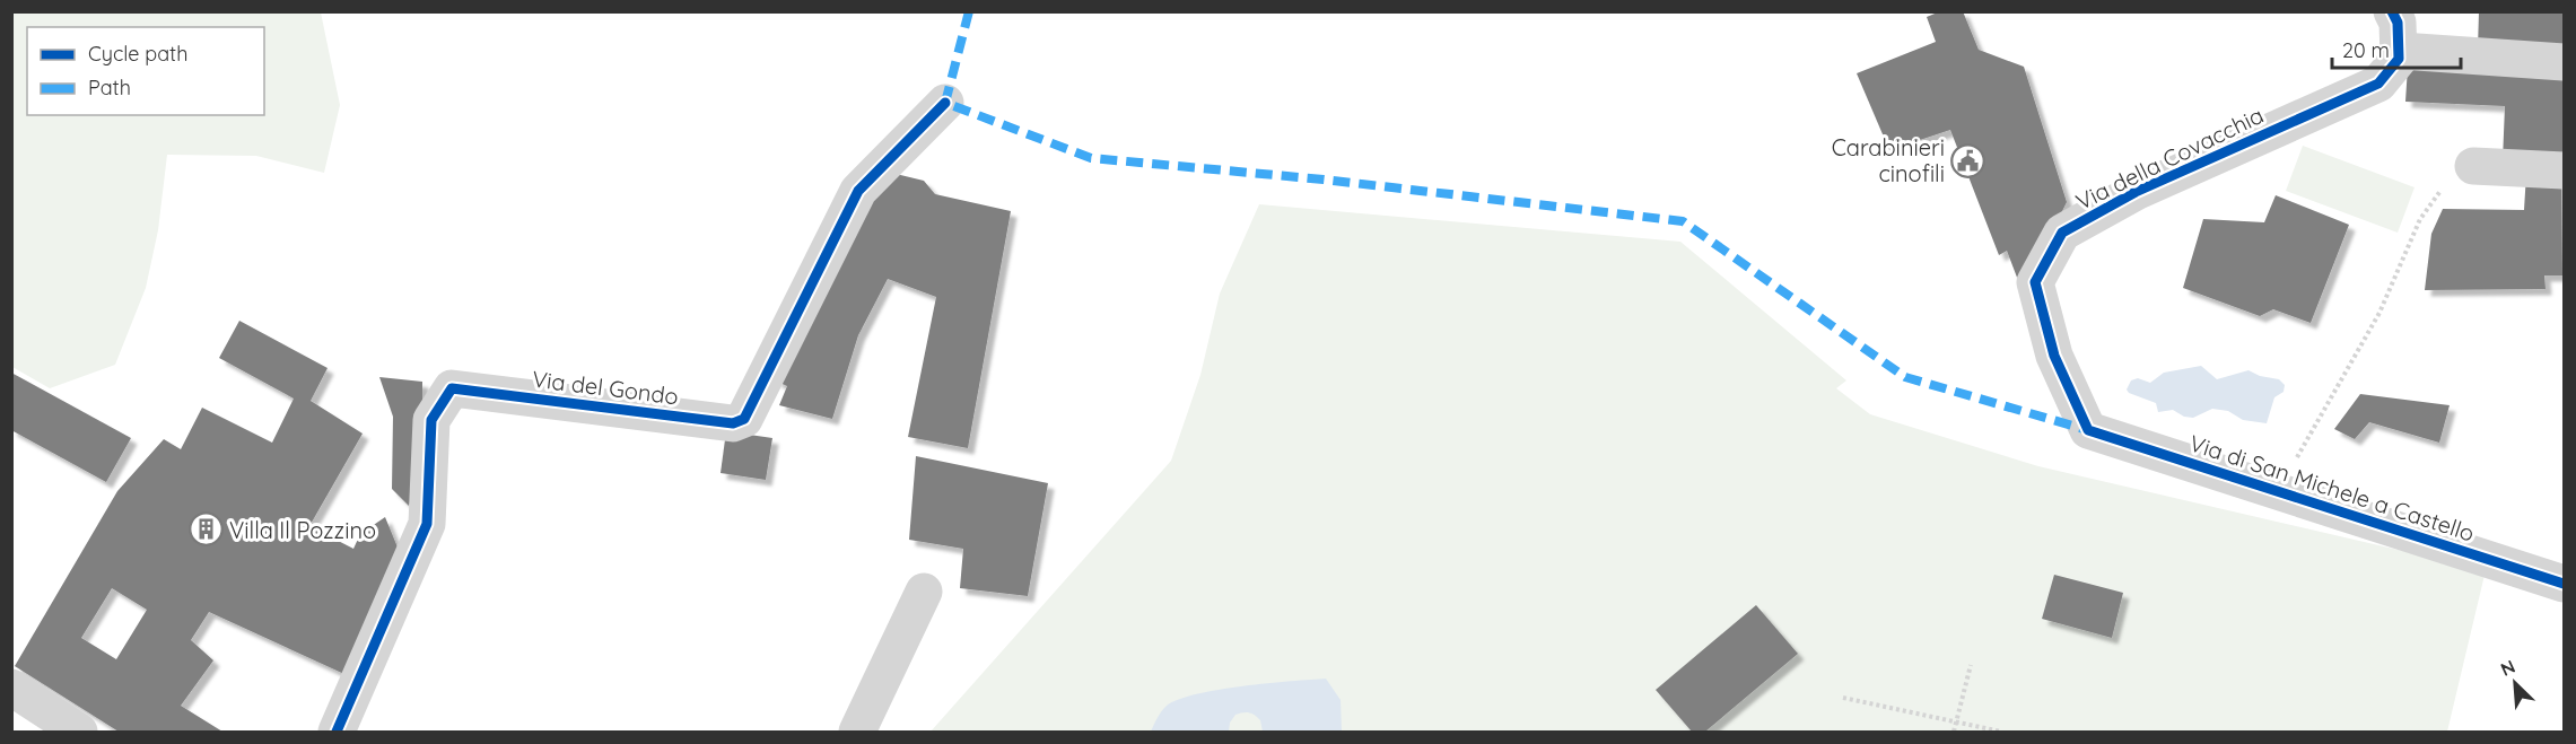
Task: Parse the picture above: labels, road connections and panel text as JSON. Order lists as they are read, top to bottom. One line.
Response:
{"streets":{"street":["Via della Covacchia","Via del Gondo","Via di San Michele a Castello"]},"crossings":[["Via della Covacchia","Via di San Michele a Castello"]],"places":{"public building":["Carabinieri cinofili"],"building":["Villa Il Pozzino"]},"legend":["Cycle path","Path"],"scale_bar":"20 m","north":"top left"}
